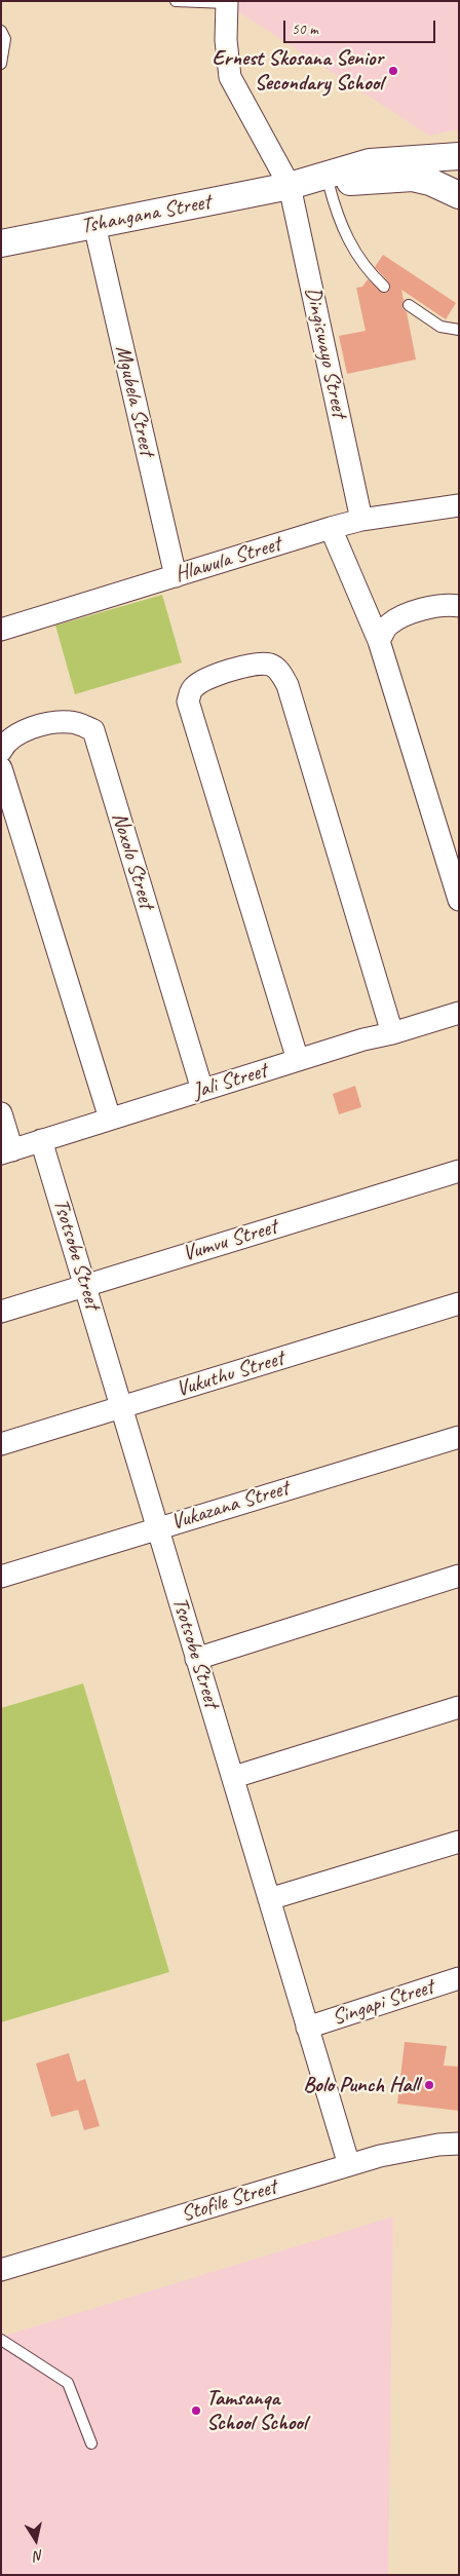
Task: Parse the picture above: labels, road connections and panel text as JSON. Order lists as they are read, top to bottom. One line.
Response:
{"streets":{"street":["Tshangana Street","Dingiswayo Street","Mgubela Street","Hlawula Street","Noxolo Street","Jali Street","Vumvu Street","Tsotsobe Street","Vukuthu Street","Vukazana Street","Singapi Street","Stofile Street"]},"crossings":[["Tshangana Street","Dingiswayo Street"],["Tshangana Street","Mgubela Street"],["Dingiswayo Street","Hlawula Street"],["Mgubela Street","Hlawula Street"],["Noxolo Street","Jali Street"],["Jali Street","Tsotsobe Street"],["Vumvu Street","Tsotsobe Street"],["Tsotsobe Street","Vukuthu Street"],["Tsotsobe Street","Vukazana Street"],["Tsotsobe Street","Singapi Street"],["Tsotsobe Street","Stofile Street"]],"places":["Ernest Skosana Senior Secondary School","Bolo Punch Hall","Tamsanqa School School"],"scale_bar":"50 m","north":"bottom"}
